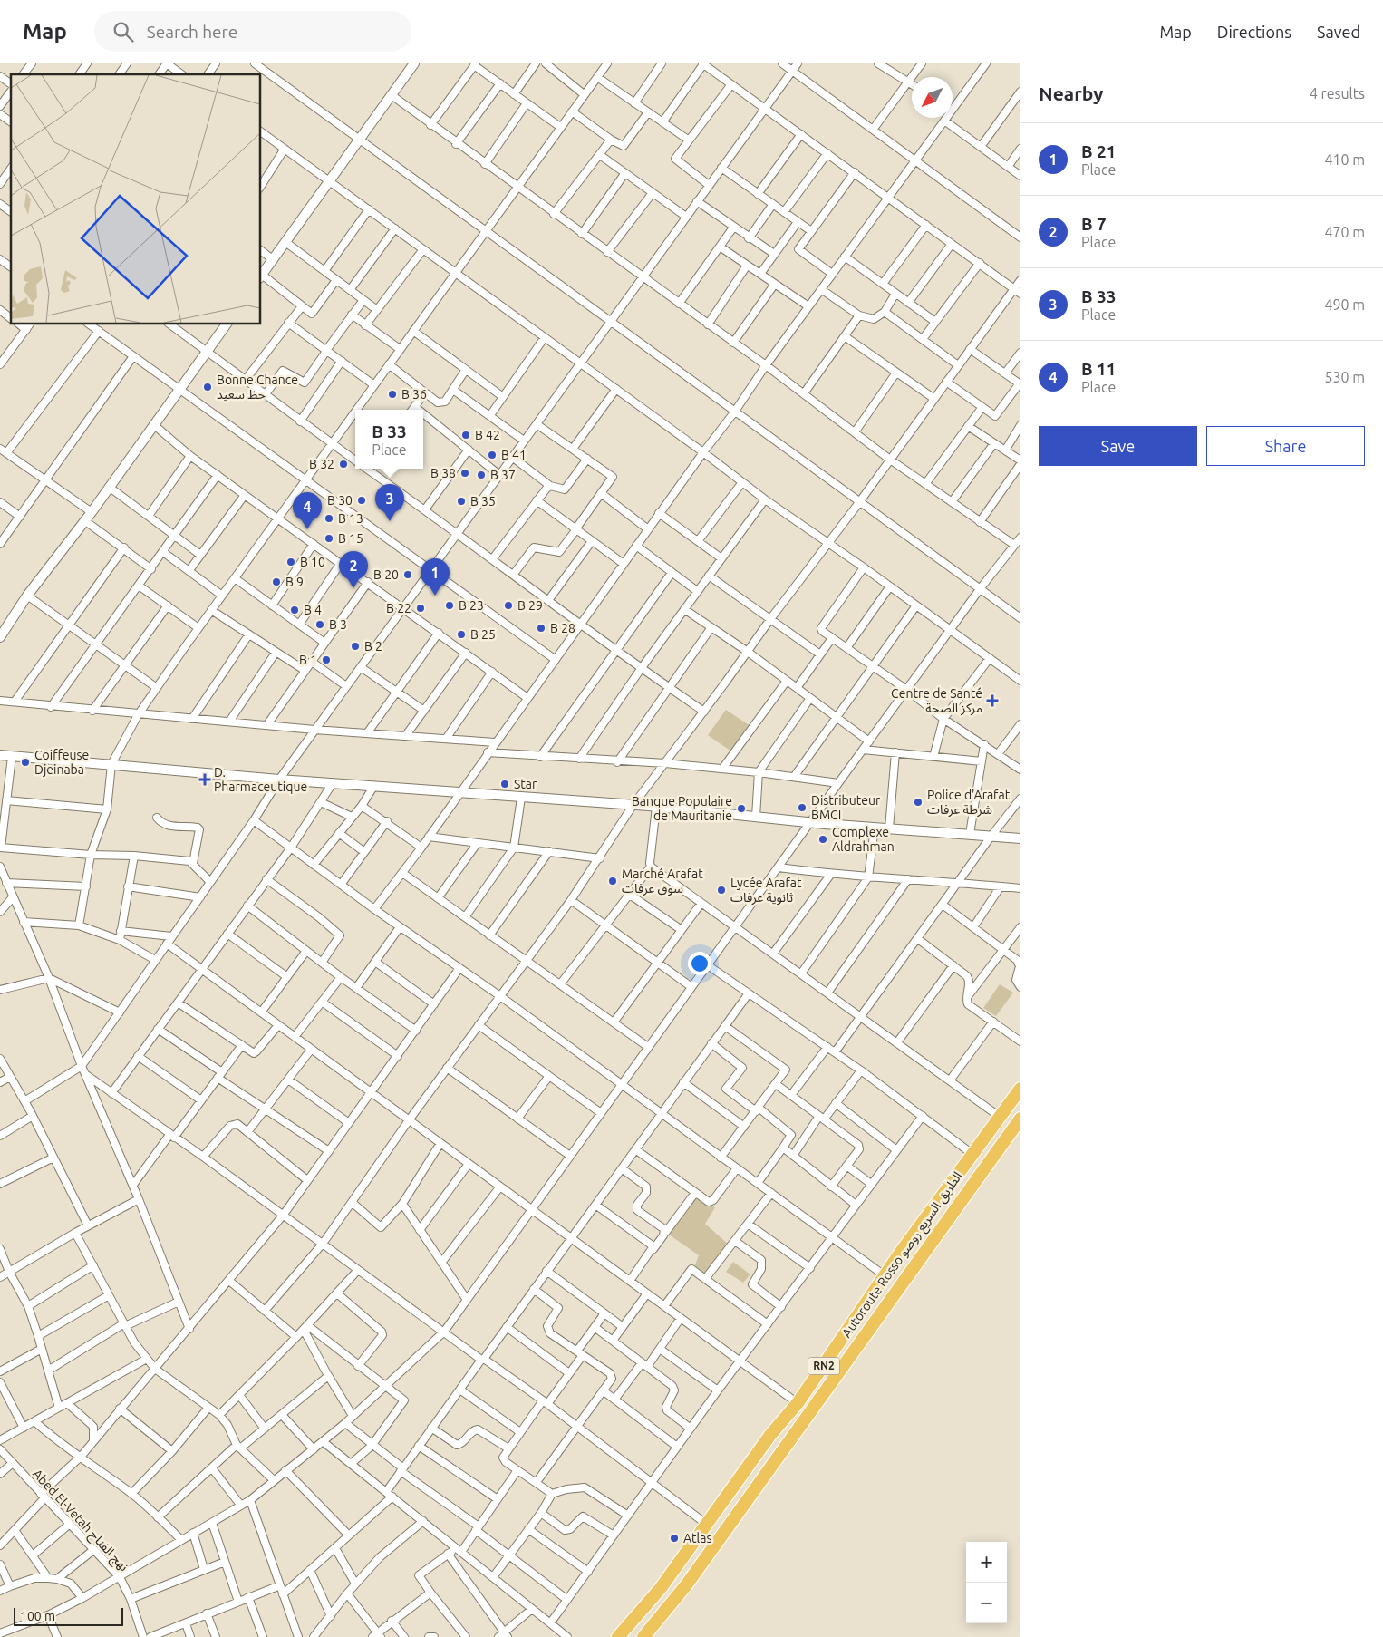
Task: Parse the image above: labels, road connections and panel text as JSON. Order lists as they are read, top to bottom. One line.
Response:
{"streets":{"highway":["Autoroute Rosso الطريق السريع روصو","RN2"],"street":["Abed El-Vetah نهج الفتاح"]},"places":{"other":["Bonne Chance حظ سعيد","B 36","B 42","B 41","B 32","B 38","B 37","B 30","B 35","B 13","B 15","B 10","B 20","B 9","B 23","B 29","B 22","B 4","B 3","B 28","B 25","B 2","B 1","Coiffeuse Djeinaba","Star","Police d'Arafat شرطة عرفات","Distributeur BMCI","Banque Populaire de Mauritanie","Complexe Aldrahman","Marché Arafat سوق عرفات","Lycée Arafat ثانوية عرفات","Atlas"],"health":["Centre de Santé مركز الصحة","D. Pharmaceutique"]},"scale_bar":"100 m","north":"bottom left","page":{"header":"Map","search":"Search here","nav":["Map","Directions","Saved"],"heading":["Nearby","4 results"],"list":[{"mark":"1","name":"B 21","note":"Place","value":"410 m"},{"mark":"2","name":"B 7","note":"Place","value":"470 m"},{"mark":"3","name":"B 33","note":"Place","value":"490 m"},{"mark":"4","name":"B 11","note":"Place","value":"530 m"}],"popup":["B 33","Place"],"buttons":["Save","Share"],"pins":["3","4","2","1"],"map_buttons":["+","−"],"scale":"100 m"}}
